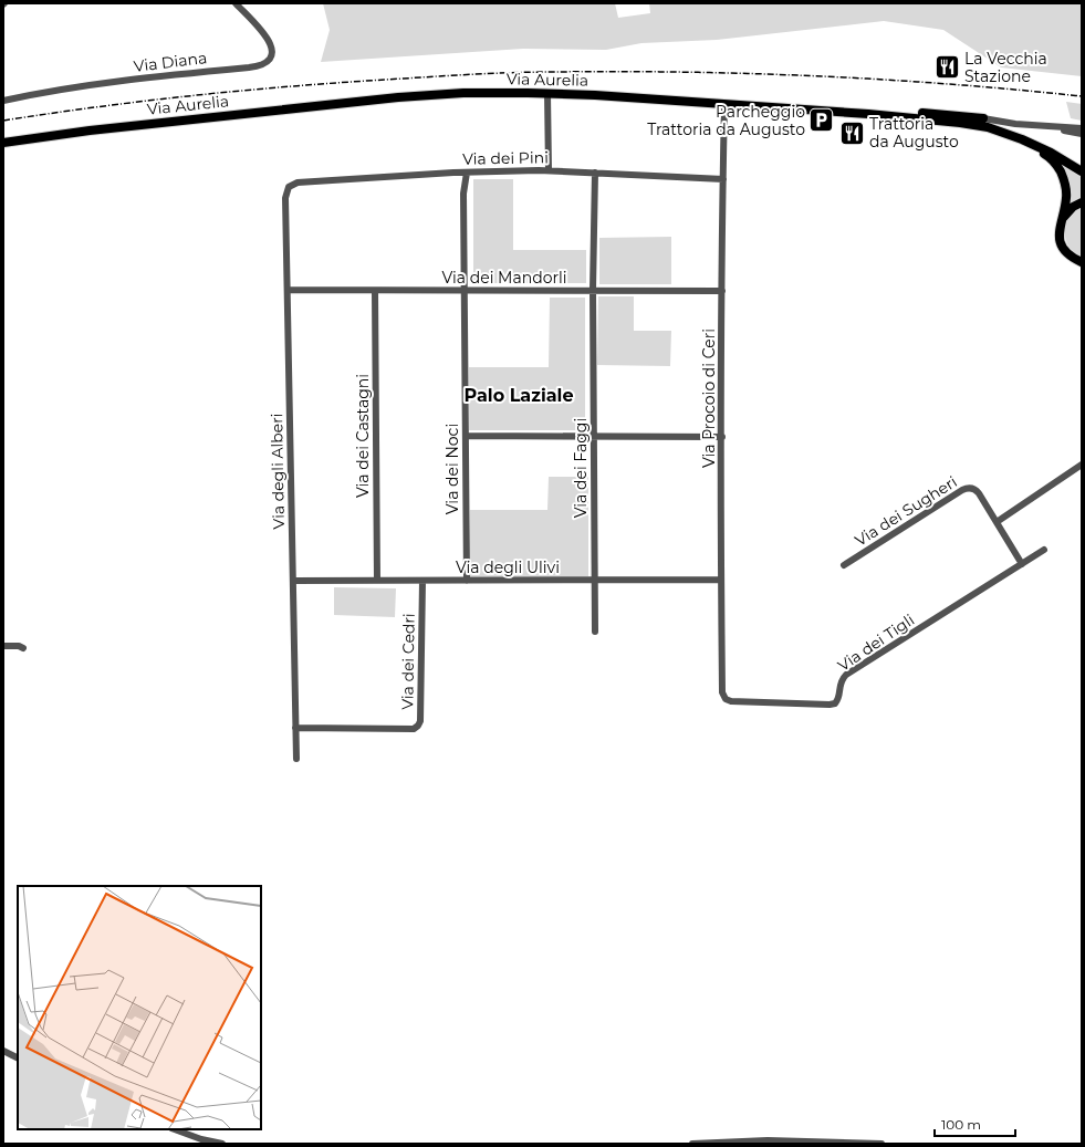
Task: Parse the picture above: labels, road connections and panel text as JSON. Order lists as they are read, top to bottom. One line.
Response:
{"streets":{"main road":["Via Aurelia"],"street":["Via Diana","Via dei Pini","Via dei Mandorli","Via Procoio di Ceri","Via dei Castagni","Via dei Faggi","Via dei Noci","Via degli Alberi","Via dei Sugheri","Via degli Ulivi","Via dei Tigli","Via dei Cedri"]},"crossings":[["Via Aurelia","Via Procoio di Ceri"],["Via dei Pini","Via Procoio di Ceri"],["Via dei Pini","Via dei Faggi"],["Via dei Pini","Via dei Noci"],["Via dei Pini","Via degli Alberi"],["Via dei Mandorli","Via Procoio di Ceri"],["Via dei Mandorli","Via dei Castagni"],["Via dei Mandorli","Via dei Faggi"],["Via dei Mandorli","Via dei Noci"],["Via dei Mandorli","Via degli Alberi"],["Via Procoio di Ceri","Via degli Ulivi"],["Via Procoio di Ceri","Via dei Tigli"],["Via dei Castagni","Via degli Ulivi"],["Via dei Faggi","Via degli Ulivi"],["Via dei Noci","Via degli Ulivi"],["Via degli Alberi","Via degli Ulivi"],["Via degli Alberi","Via dei Cedri"],["Via dei Sugheri","Via dei Tigli"],["Via degli Ulivi","Via dei Cedri"]],"districts":["Palo Laziale"],"places":{"restaurant":["La Vecchia Stazione","Trattoria da Augusto"],"parking":["Parcheggio Trattoria da Augusto"]},"scale_bar":"100 m"}
